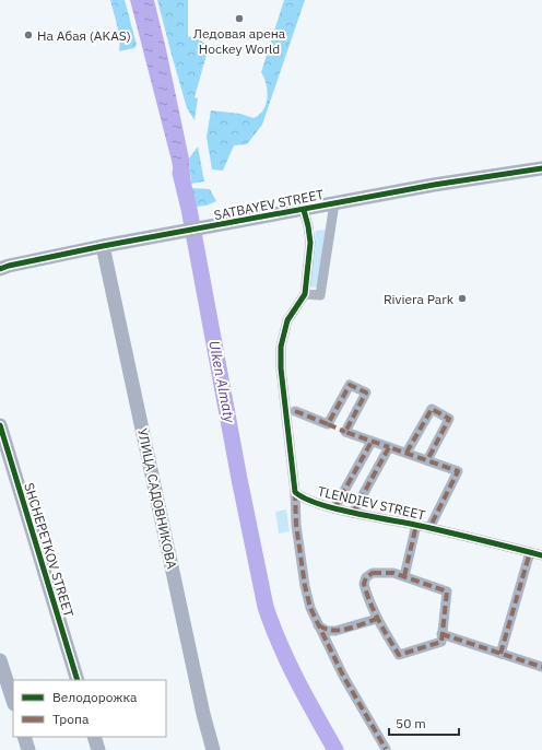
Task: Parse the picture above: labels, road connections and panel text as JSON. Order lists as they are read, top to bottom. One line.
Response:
{"streets":{"main road":["SATBAYEV STREET","УЛИЦА САДОВНИКОВА","SHCHEPETKOV STREET"],"street":["TLENDIEV STREET"]},"crossings":[["SATBAYEV STREET","УЛИЦА САДОВНИКОВА"]],"water":["Ulken Almaty"],"places":["Ледовая арена Hockey World","На Абая (AKAS)","Riviera Park"],"legend":["Велодорожка","Тропа"],"scale_bar":"50 m"}
